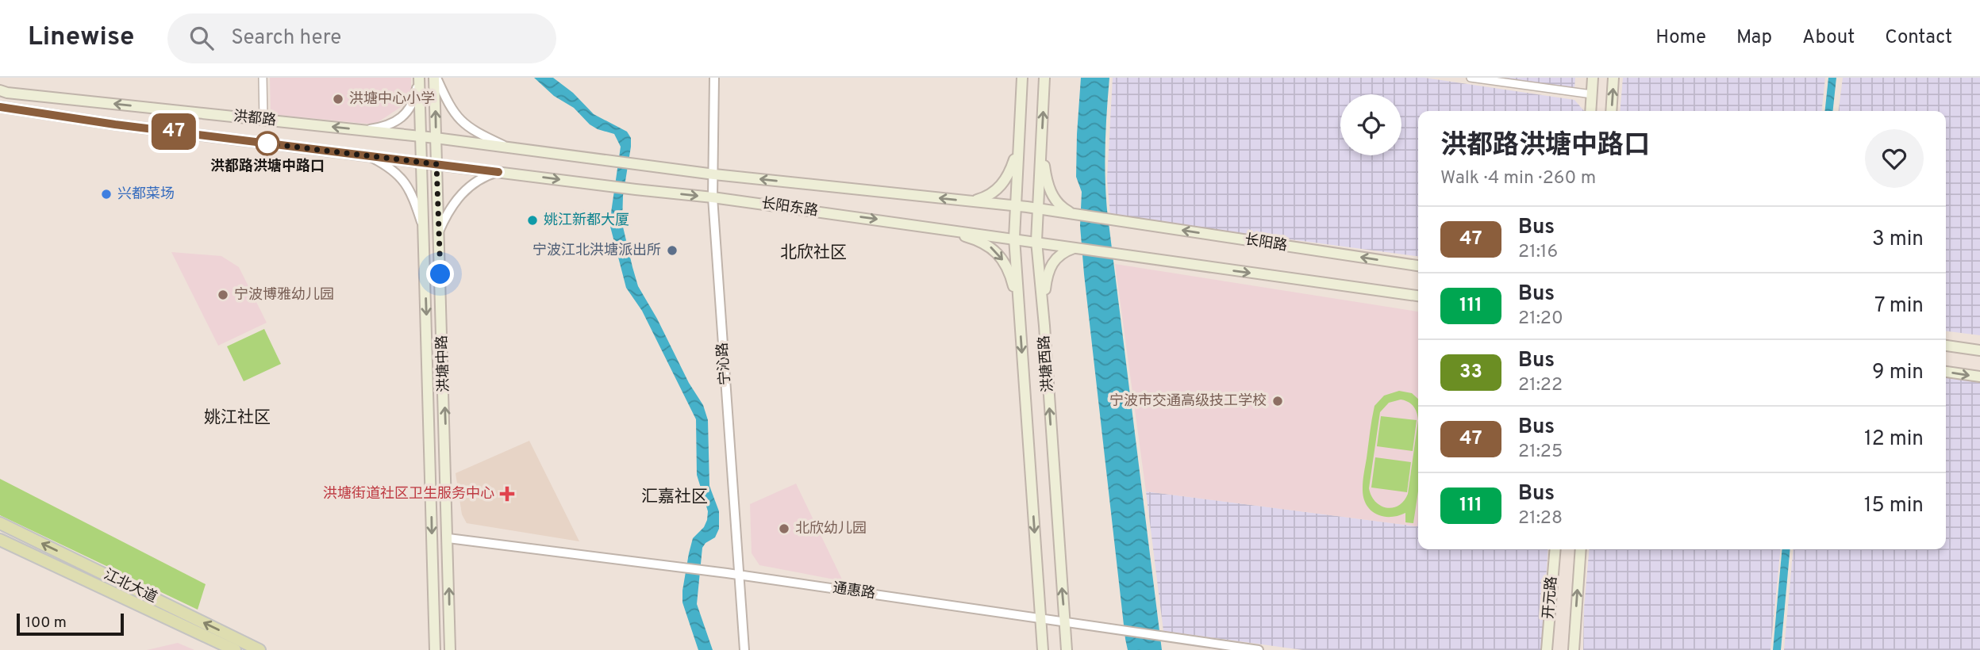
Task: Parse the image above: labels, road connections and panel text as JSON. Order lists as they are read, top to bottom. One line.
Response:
{"streets":{"main road":["洪都路","长阳东路","长阳路","洪塘中路","洪塘西路","江北大道","开元路"],"street":["宁沁路","通惠路"]},"crossings":[["洪都路","长阳东路"],["洪都路","洪塘中路"],["长阳东路","长阳路"],["长阳东路","宁沁路"],["长阳东路","洪塘西路"],["洪塘中路","通惠路"],["宁沁路","通惠路"],["洪塘西路","通惠路"]],"one_way":["长阳路"],"districts":["北欣社区","姚江社区","汇嘉社区"],"places":{"other":["洪塘中心小学","洪都路洪塘中路口","兴都菜场","姚江新都大厦","宁波江北洪塘派出所","宁波博雅幼儿园","宁波市交通高级技工学校","北欣幼儿园"],"health":["洪塘街道社区卫生服务中心"]},"lines":["bus line 47"],"scale_bar":"100 m","page":{"header":"Linewise","search":"Search here","nav":["Home","Map","About","Contact"],"on_map":"47","heading":["洪都路洪塘中路口","Walk · 4 min · 260 m"],"list":[{"mark":"47","name":"Bus","note":"21:16","value":"3 min"},{"mark":"111","name":"Bus","note":"21:20","value":"7 min"},{"mark":"33","name":"Bus","note":"21:22","value":"9 min"},{"mark":"47","name":"Bus","note":"21:25","value":"12 min"},{"mark":"111","name":"Bus","note":"21:28","value":"15 min"}],"scale":"100 m"}}
